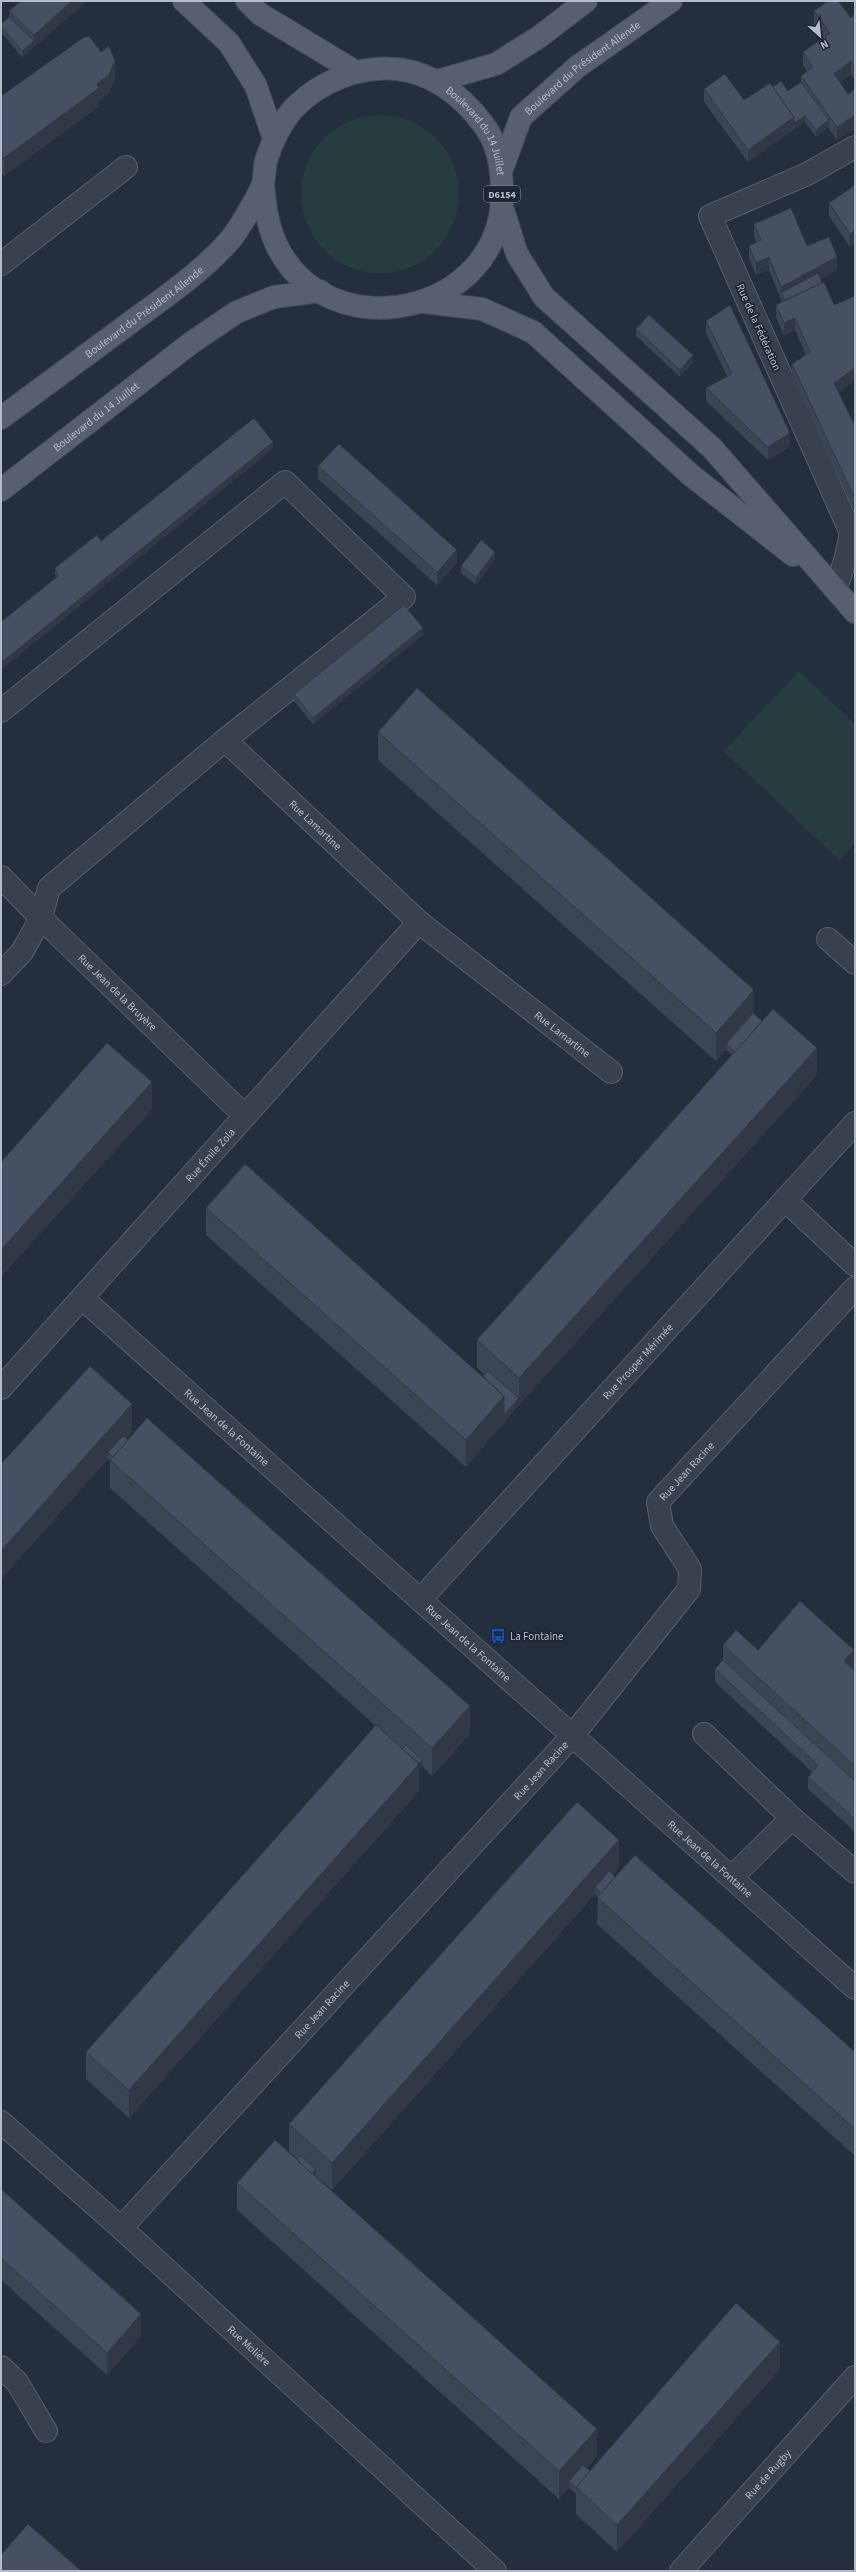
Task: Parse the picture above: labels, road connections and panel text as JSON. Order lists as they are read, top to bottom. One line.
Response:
{"streets":{"main road":["Boulevard du Président Allende","Boulevard du 14 Juillet","D6154"],"street":["Rue de la Fédération","Rue Lamartine","Rue Jean de la Bruyère","Rue Émile Zola","Rue Prosper Mérimée","Rue Jean de la Fontaine","Rue Jean Racine","Rue Molière","Rue de Rugby"]},"crossings":[["Boulevard du Président Allende","Boulevard du 14 Juillet"],["Rue Lamartine","Rue Émile Zola"],["Rue Jean de la Bruyère","Rue Émile Zola"],["Rue Émile Zola","Rue Jean de la Fontaine"],["Rue Prosper Mérimée","Rue Jean de la Fontaine"],["Rue Jean de la Fontaine","Rue Jean Racine"],["Rue Jean Racine","Rue Molière"]],"places":{"bus stop":["La Fontaine"]},"north":"bottom right"}
